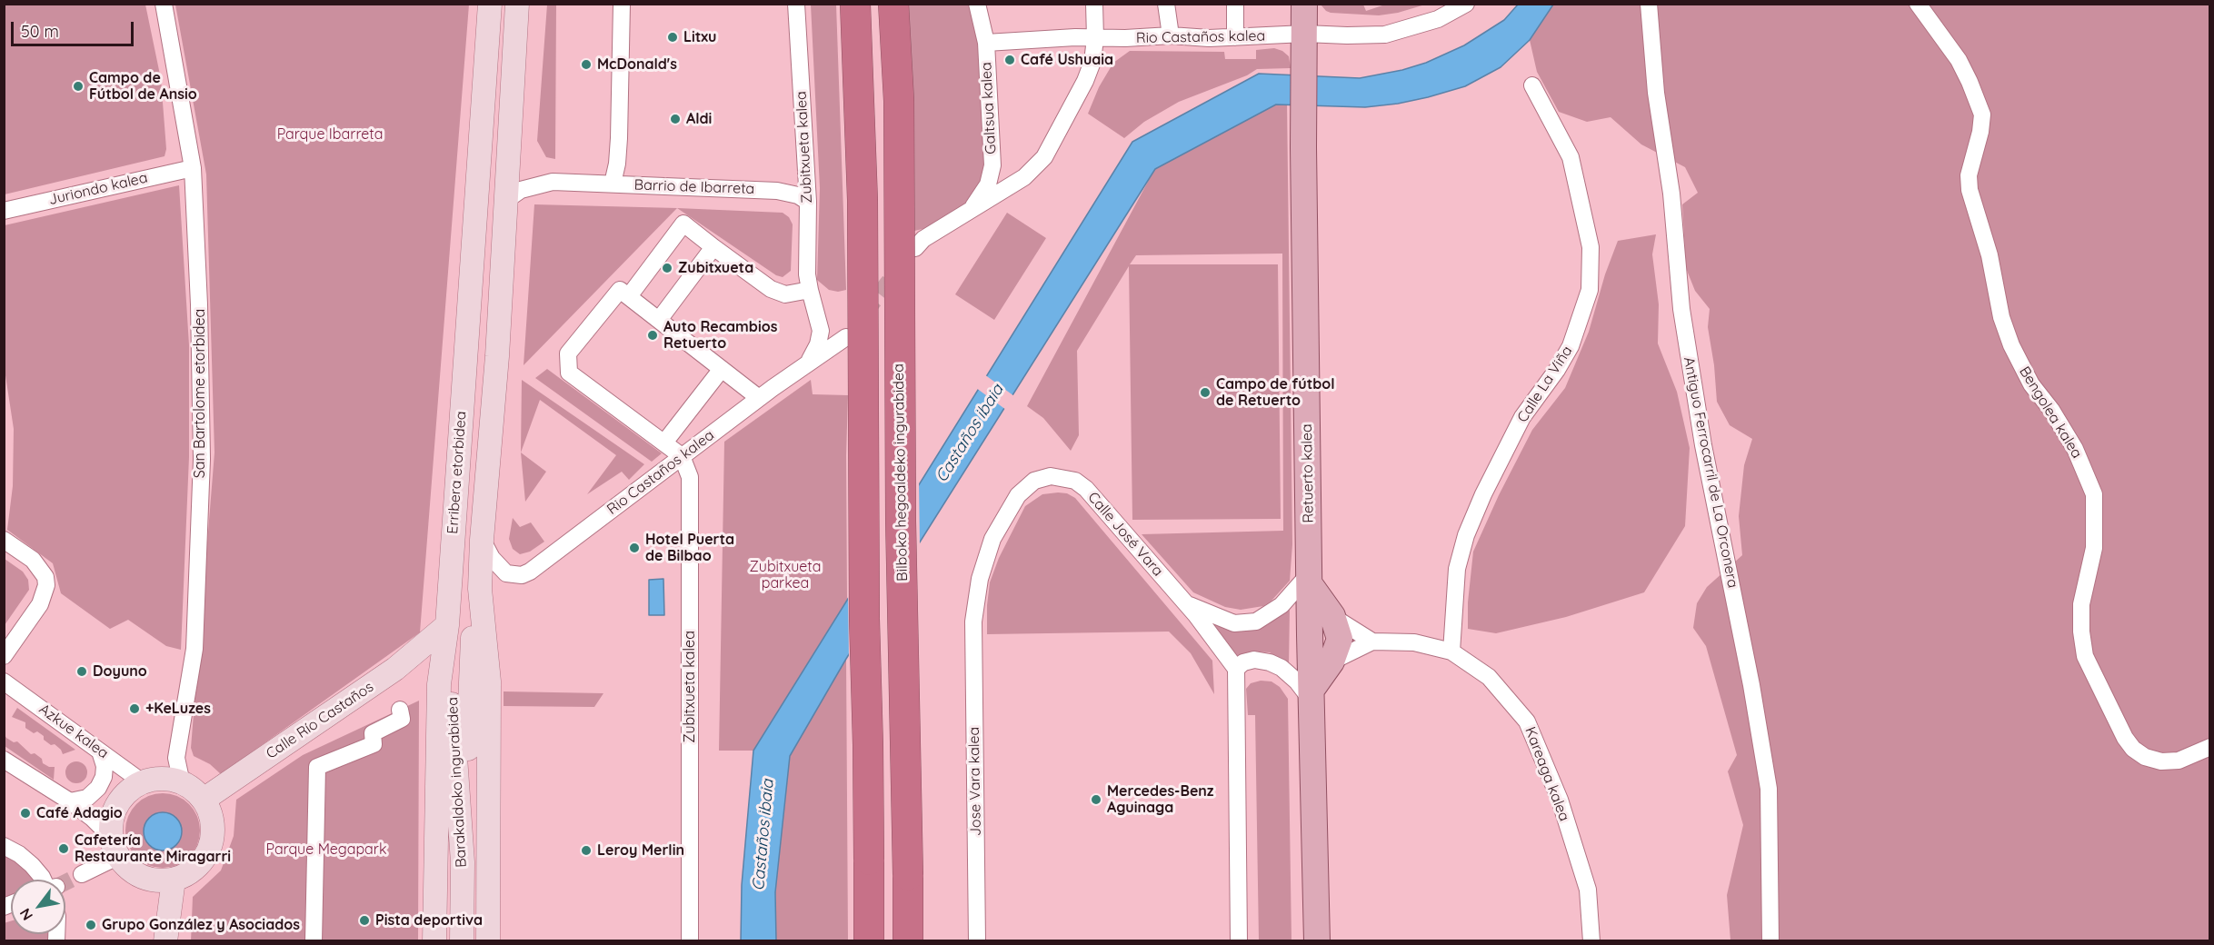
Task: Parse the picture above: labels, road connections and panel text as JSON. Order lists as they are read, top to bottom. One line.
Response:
{"streets":{"highway":["Bilboko hegoaldeko ingurabidea"],"main road":["Erribera etorbidea","Retuerto kalea","Calle Río Castaños","Barakaldoko ingurabidea"],"street":["Rio Castaños kalea","Galtsua kalea","Zubitxueta kalea","Barrio de Ibarreta","Juriondo kalea","Calle La Viña","San Bartolome etorbidea","Bengolea kalea","Antiguo Ferrocarril de La Orconera","Calle José Vara","Azkue kalea","Kareaga kalea","Jose Vara kalea"]},"crossings":[["Rio Castaños kalea","Galtsua kalea"],["Rio Castaños kalea","Zubitxueta kalea"],["Rio Castaños kalea","Erribera etorbidea"],["Rio Castaños kalea","Retuerto kalea"],["Zubitxueta kalea","Barrio de Ibarreta"],["Barrio de Ibarreta","Erribera etorbidea"],["Juriondo kalea","San Bartolome etorbidea"],["Calle La Viña","Kareaga kalea"],["San Bartolome etorbidea","Calle Río Castaños"],["San Bartolome etorbidea","Azkue kalea"],["Erribera etorbidea","Barakaldoko ingurabidea"],["Calle José Vara","Jose Vara kalea"],["Calle Río Castaños","Azkue kalea"]],"water":["Castaños ibaia"],"parks":["Parque Ibarreta","Zubitxueta parkea","Parque Megapark"],"places":["Litxu","Café Ushuaia","McDonald's","Campo de Fútbol de Ansio","Aldi","Zubitxueta","Auto Recambios Retuerto","Campo de fútbol de Retuerto","Hotel Puerta de Bilbao","Doyuno","+KeLuzes","Mercedes-Benz Aguinaga","Café Adagio","Cafetería Restaurante Miragarri","Leroy Merlin","Pista deportiva","Grupo González y Asociados"],"scale_bar":"50 m","north":"bottom left"}
